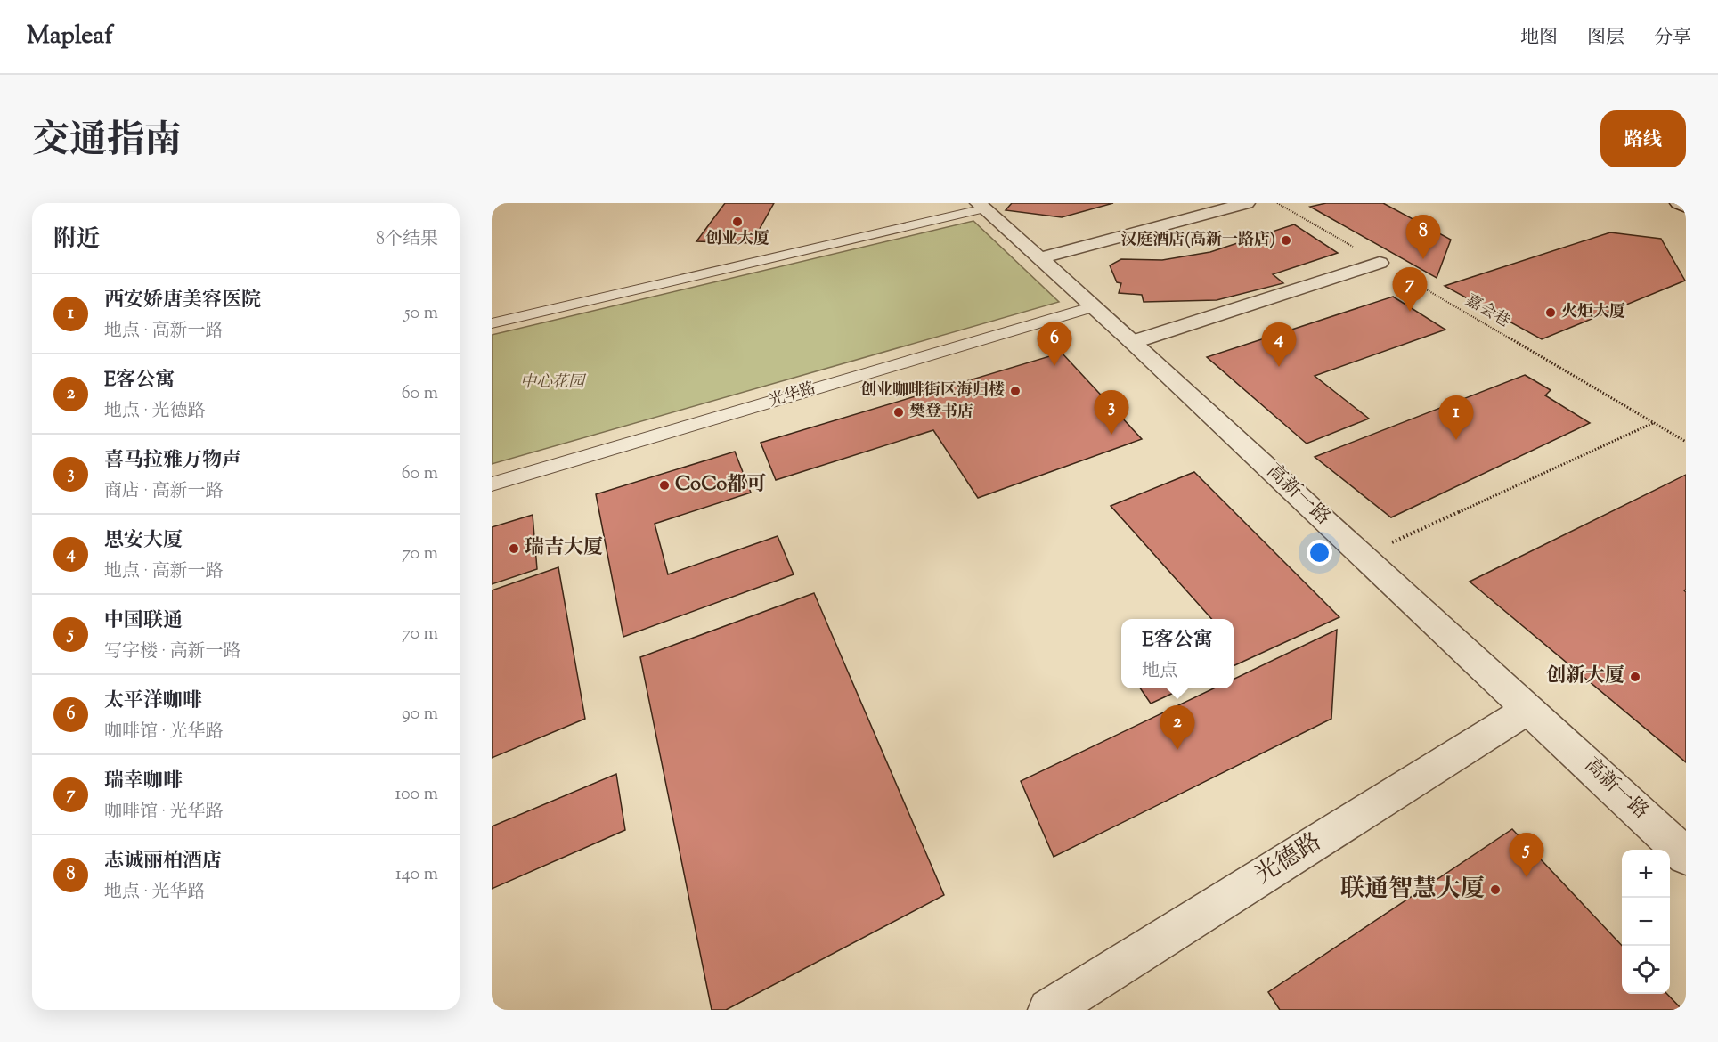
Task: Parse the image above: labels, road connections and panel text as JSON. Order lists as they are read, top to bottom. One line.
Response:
{"streets":{"street":["光华路","高新一路","光德路"],"path":["嘉会巷"]},"crossings":[["光华路","高新一路"],["高新一路","光德路"]],"parks":["中心花园"],"places":["创业大厦","汉庭酒店(高新一路店)","火炬大厦","创业咖啡街区海归楼","樊登书店","CoCo都可","瑞吉大厦","创新大厦","联通智慧大厦"],"page":{"header":"Mapleaf","nav":["地图","图层","分享"],"title":"交通指南","buttons":"路线","heading":["附近","8个结果"],"pins":["8","7","6","4","3","1","2","5"],"list":[{"mark":"1","name":"西安娇唐美容医院","note":"地点 · 高新一路","value":"50 m"},{"mark":"2","name":"E客公寓","note":"地点 · 光德路","value":"60 m"},{"mark":"3","name":"喜马拉雅万物声","note":"商店 · 高新一路","value":"60 m"},{"mark":"4","name":"思安大厦","note":"地点 · 高新一路","value":"70 m"},{"mark":"5","name":"中国联通","note":"写字楼 · 高新一路","value":"70 m"},{"mark":"6","name":"太平洋咖啡","note":"咖啡馆 · 光华路","value":"90 m"},{"mark":"7","name":"瑞幸咖啡","note":"咖啡馆 · 光华路","value":"100 m"},{"mark":"8","name":"志诚丽柏酒店","note":"地点 · 光华路","value":"140 m"}],"popup":["E客公寓","地点"],"map_buttons":["+","−"]}}
